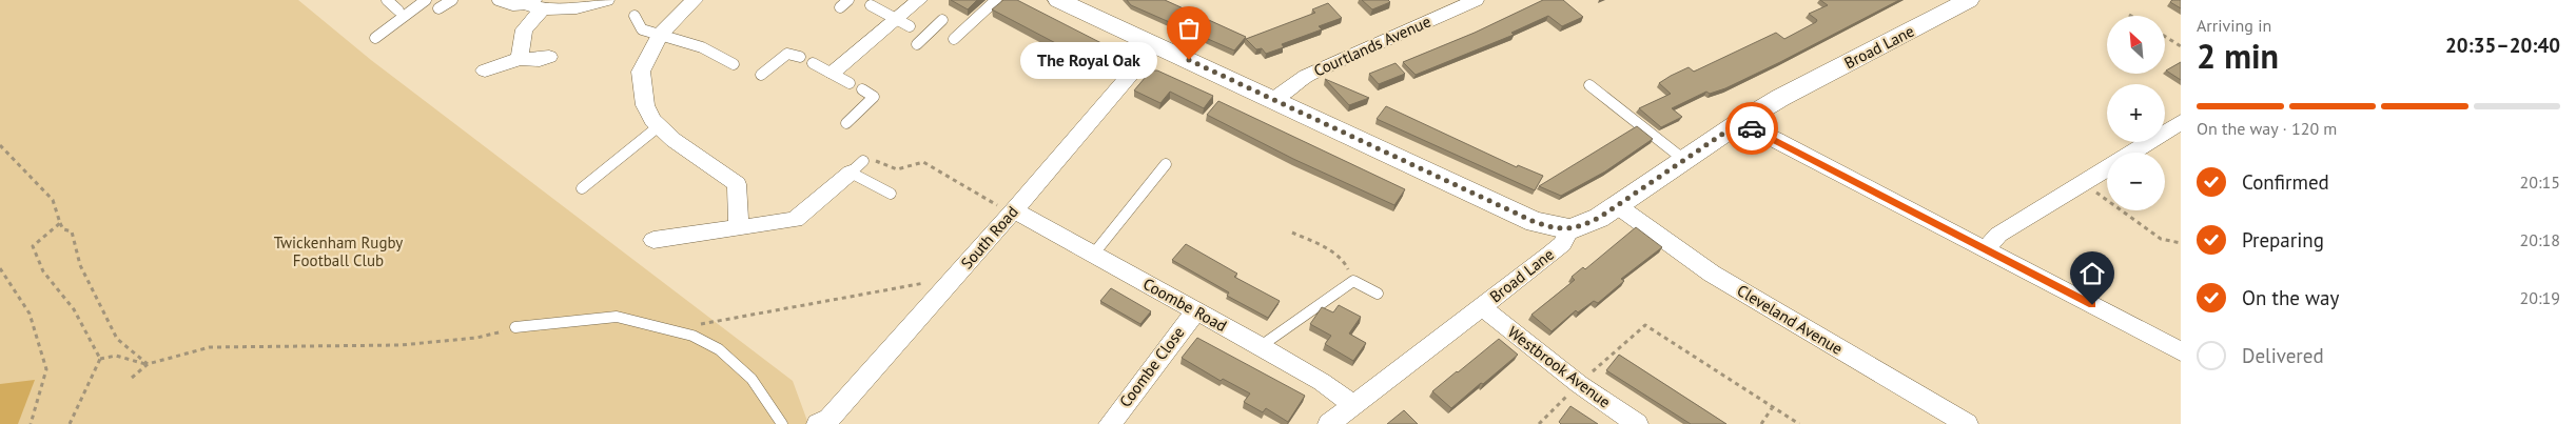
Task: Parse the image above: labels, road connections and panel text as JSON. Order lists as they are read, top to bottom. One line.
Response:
{"streets":{"street":["Courtlands Avenue","Broad Lane","South Road","Coombe Road","Cleveland Avenue","Coombe Close","Westbrook Avenue"]},"crossings":[["Broad Lane","Coombe Road"],["Broad Lane","Cleveland Avenue"],["Broad Lane","Westbrook Avenue"],["South Road","Coombe Road"],["Coombe Road","Coombe Close"]],"parks":["Twickenham Rugby Football Club"],"places":["The Royal Oak"],"north":"top left","page":{"heading":["2 min","Arriving in","20:35–20:40"],"map_buttons":["+","−"],"bubble":"The Royal Oak","bar":"On the way · 120 m","list":[["Confirmed","20:15"],["Preparing","20:18"],["On the way","20:19"],"Delivered"]}}
